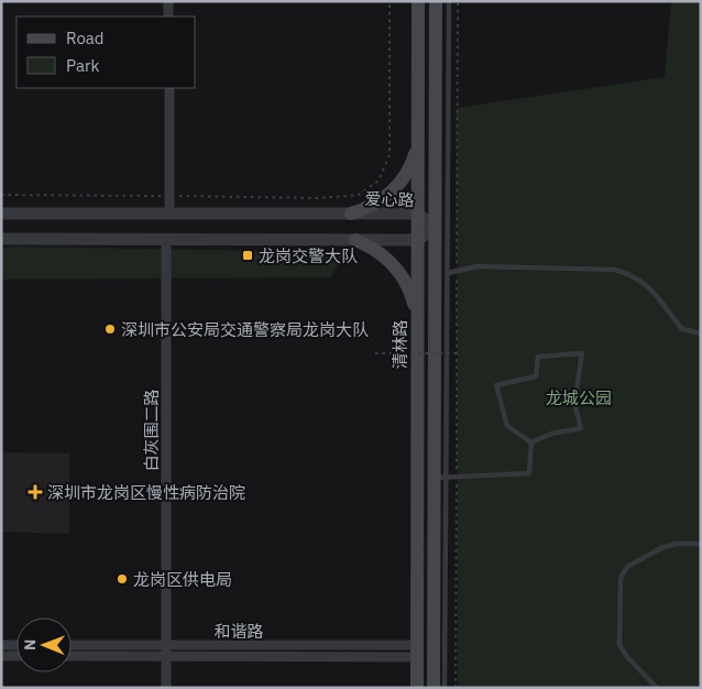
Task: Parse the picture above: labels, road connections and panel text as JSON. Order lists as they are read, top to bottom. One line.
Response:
{"streets":{"main road":["清林路"],"street":["爱心路","白灰围二路","和谐路"]},"crossings":[["爱心路","清林路"],["清林路","和谐路"],["白灰围二路","和谐路"]],"parks":["龙城公园"],"places":{"transit":["龙岗交警大队"],"other":["深圳市公安局交通警察局龙岗大队","龙岗区供电局"],"health":["深圳市龙岗区慢性病防治院"]},"legend":["Road","Park"],"north":"left"}
